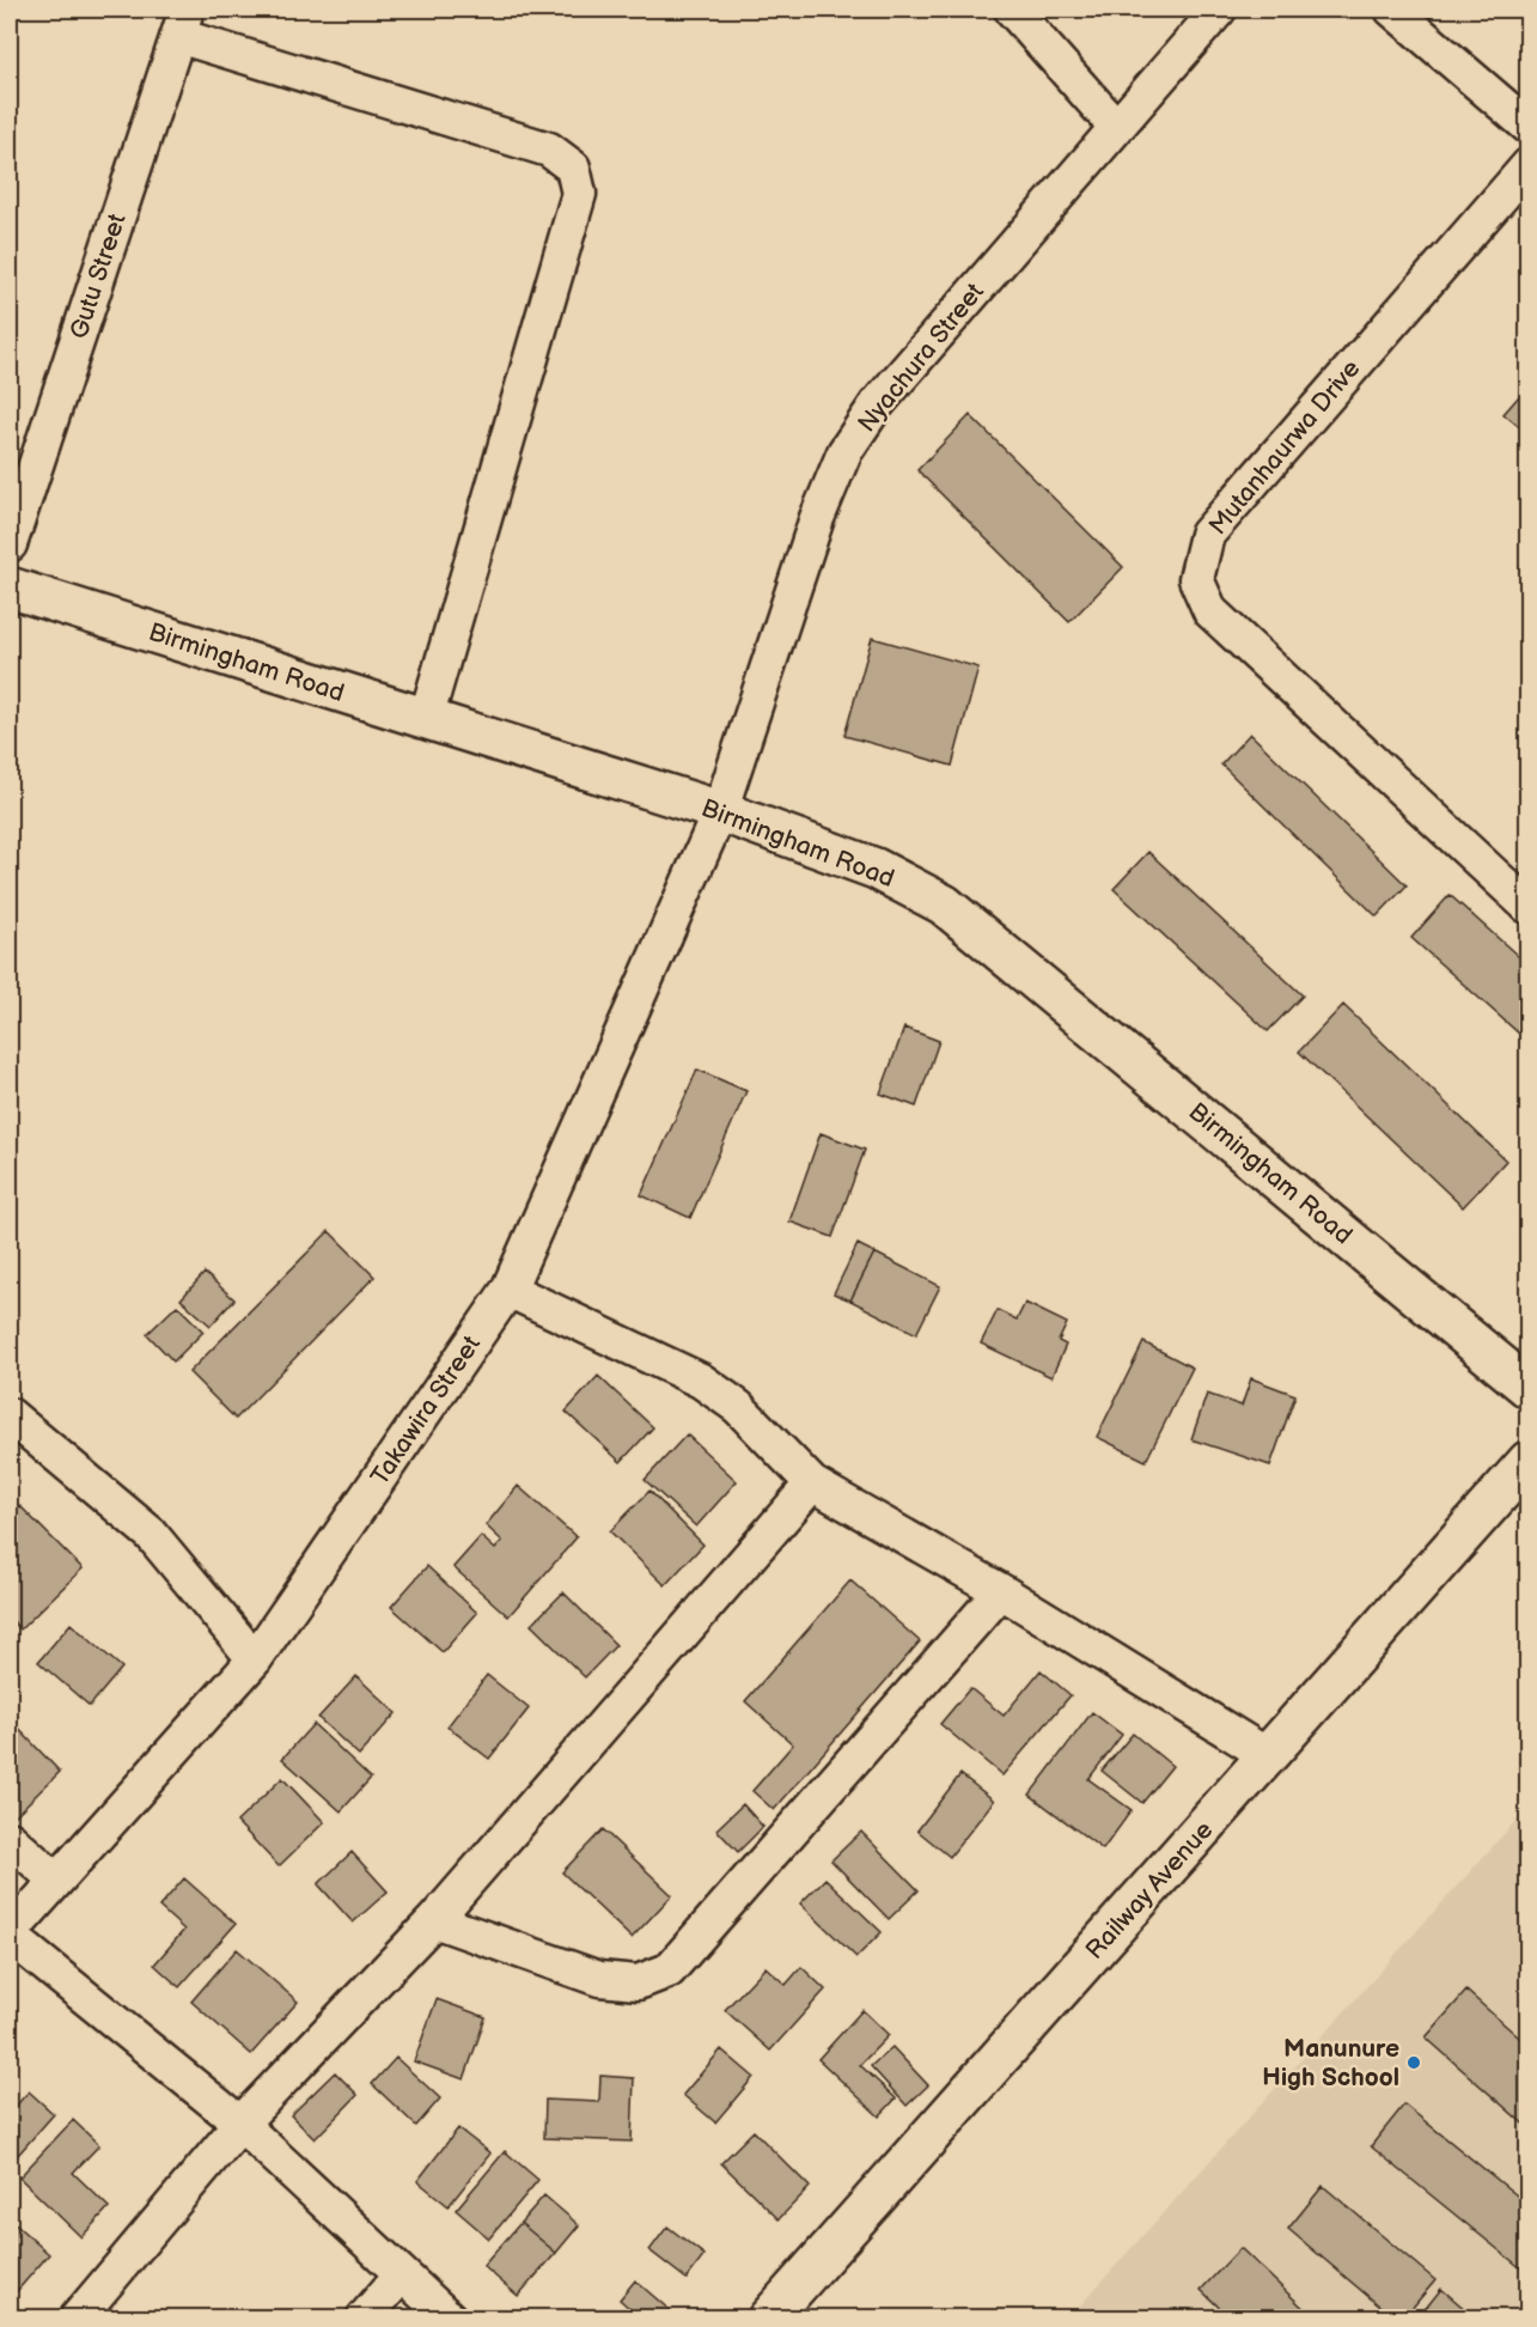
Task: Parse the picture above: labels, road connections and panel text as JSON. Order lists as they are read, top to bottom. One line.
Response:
{"streets":{"street":["Gutu Street","Nyachura Street","Mutanhaurwa Drive","Birmingham Road","Takawira Street","Railway Avenue"]},"crossings":[["Nyachura Street","Birmingham Road"],["Nyachura Street","Takawira Street"],["Birmingham Road","Takawira Street"]],"places":["Manunure High School"]}
